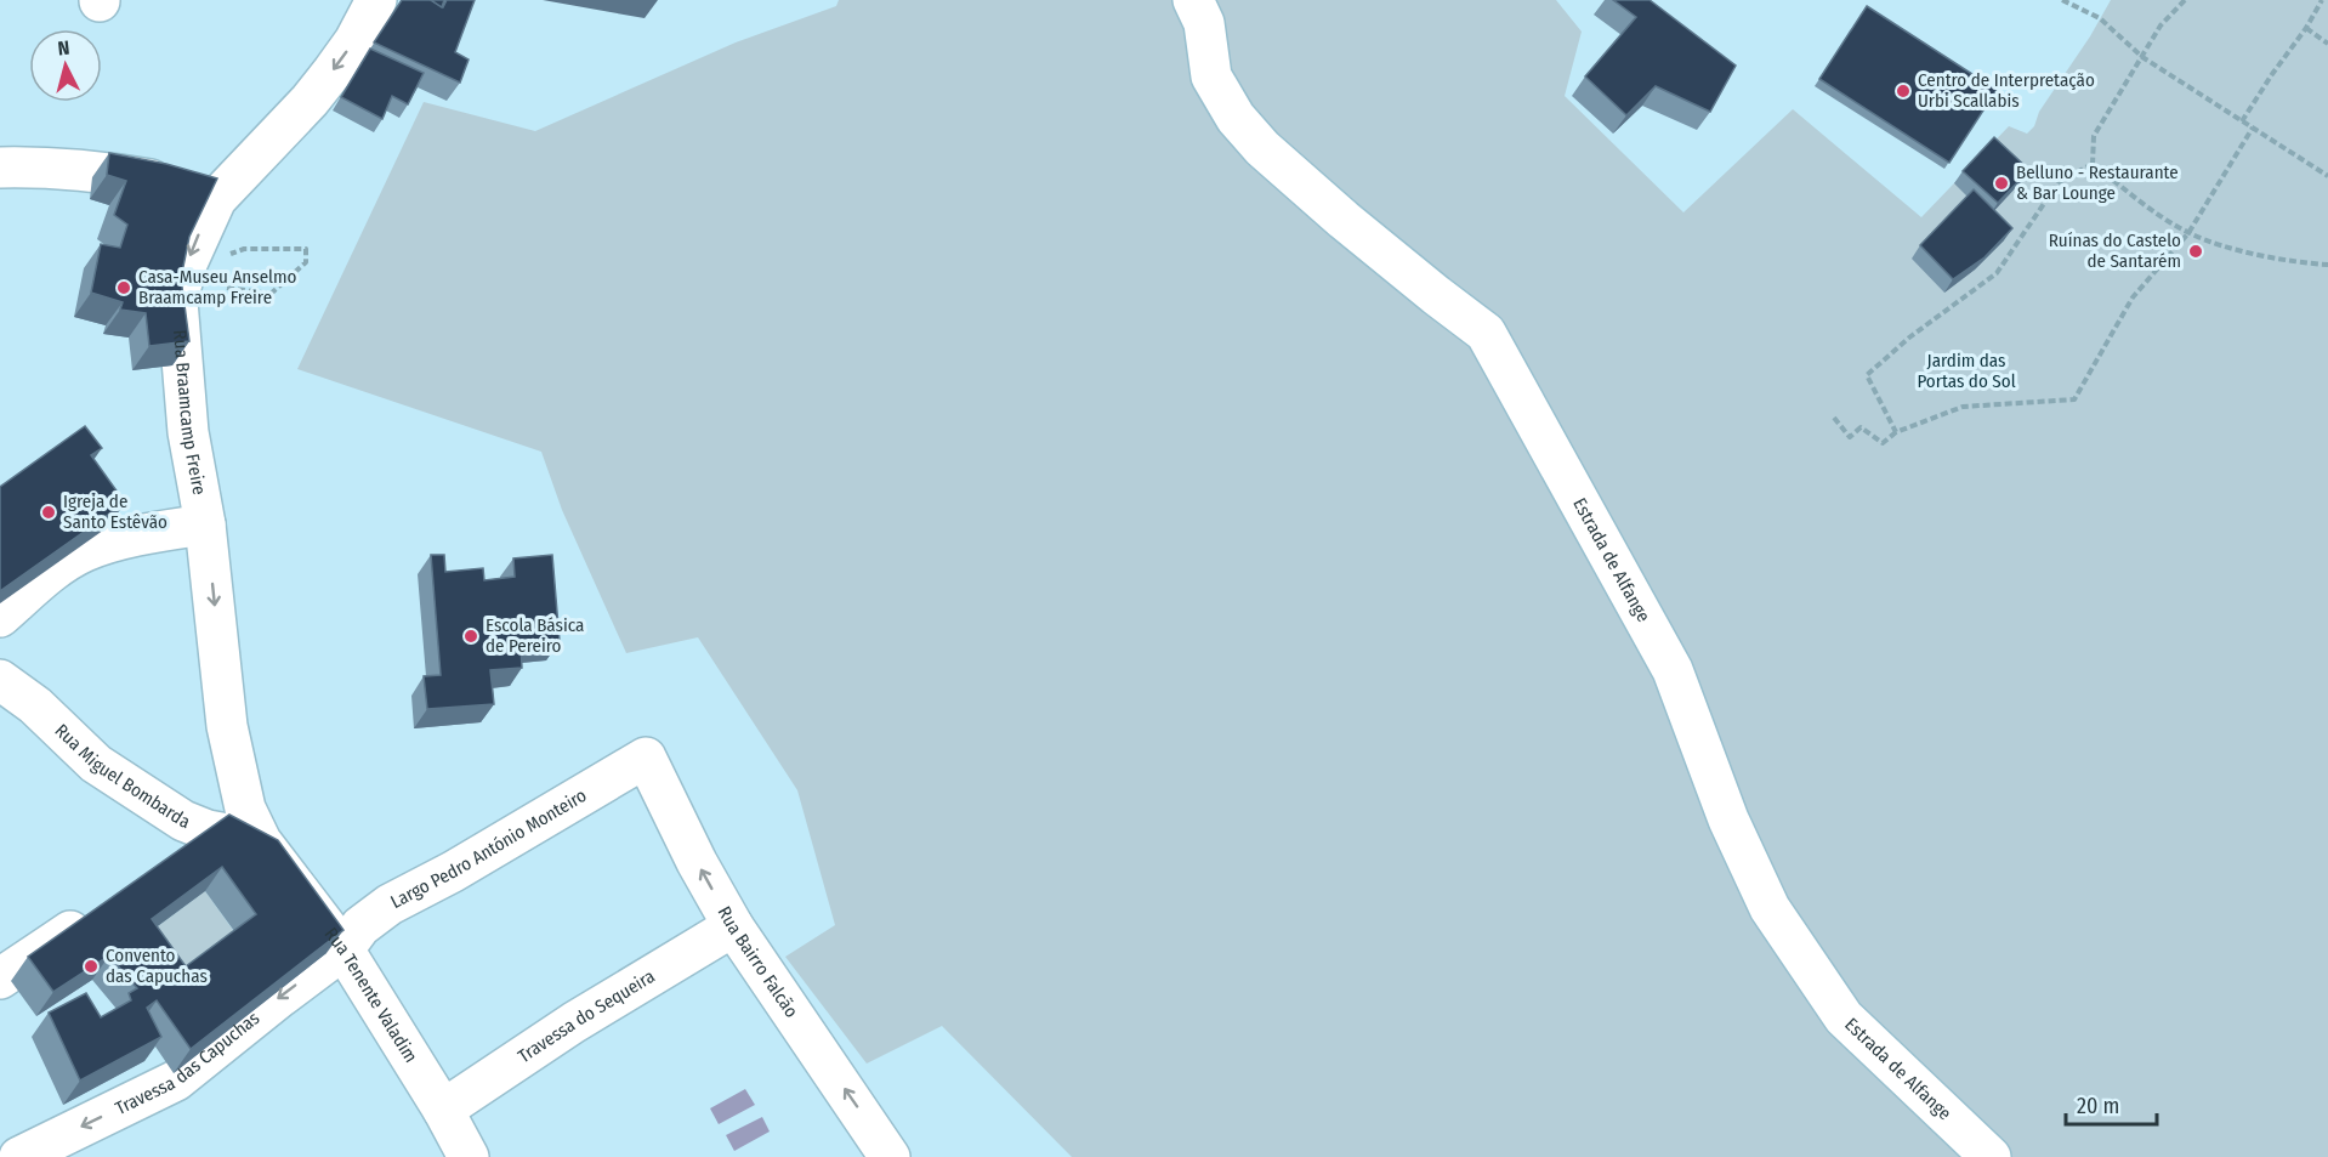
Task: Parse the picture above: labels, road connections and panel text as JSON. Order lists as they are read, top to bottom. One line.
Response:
{"streets":{"street":["Rua Braamcamp Freire","Estrada de Alfange","Rua Miguel Bombarda","Largo Pedro António Monteiro","Rua Bairro Falcão","Rua Tenente Valadim","Travessa do Sequeira","Travessa das Capuchas"]},"crossings":[["Rua Braamcamp Freire","Rua Miguel Bombarda"],["Rua Braamcamp Freire","Rua Tenente Valadim"],["Rua Miguel Bombarda","Rua Tenente Valadim"],["Largo Pedro António Monteiro","Rua Bairro Falcão"],["Largo Pedro António Monteiro","Rua Tenente Valadim"],["Largo Pedro António Monteiro","Travessa das Capuchas"],["Rua Bairro Falcão","Travessa do Sequeira"],["Rua Tenente Valadim","Travessa do Sequeira"],["Rua Tenente Valadim","Travessa das Capuchas"]],"one_way":["Rua Braamcamp Freire","Rua Bairro Falcão"],"parks":["Jardim das Portas do Sol"],"places":["Centro de Interpretação Urbi Scallabis","Belluno - Restaurante & Bar Lounge","Ruínas do Castelo de Santarém","Casa-Museu Anselmo Braamcamp Freire","Igreja de Santo Estêvão","Escola Básica de Pereiro","Convento das Capuchas"],"scale_bar":"20 m","north":"top"}
